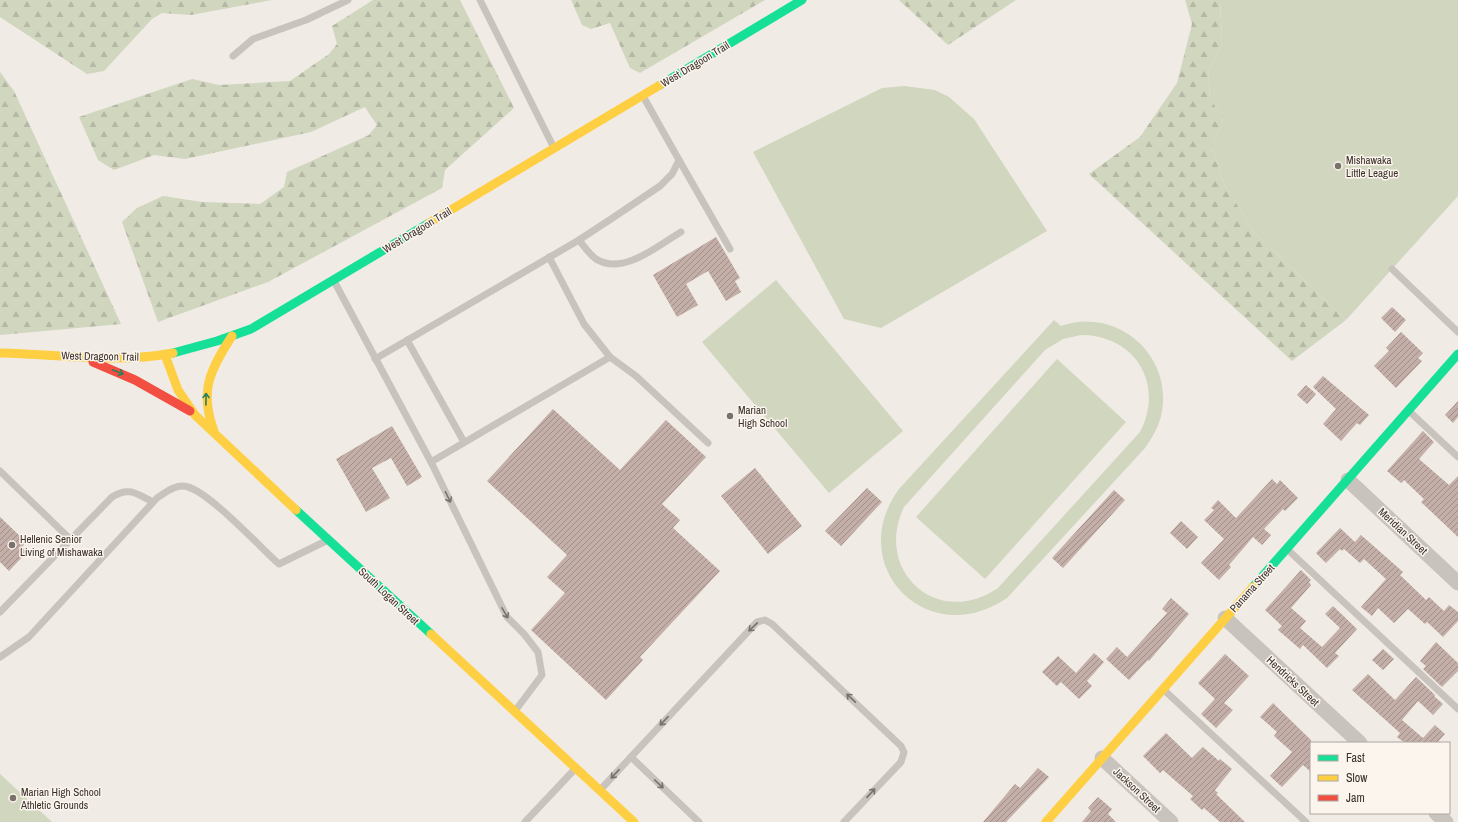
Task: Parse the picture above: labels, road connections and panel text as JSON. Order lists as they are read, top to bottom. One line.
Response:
{"streets":{"street":["West Dragoon Trail","Meridian Street","Panama Street","South Logan Street","Hendricks Street","Jackson Street"]},"crossings":[["West Dragoon Trail","South Logan Street"],["Meridian Street","Panama Street"],["Panama Street","Hendricks Street"],["Panama Street","Jackson Street"]],"places":["Mishawaka Little League","Marian High School","Hellenic Senior Living of Mishawaka","Marian High School Athletic Grounds"],"legend":["Fast","Slow","Jam"]}
